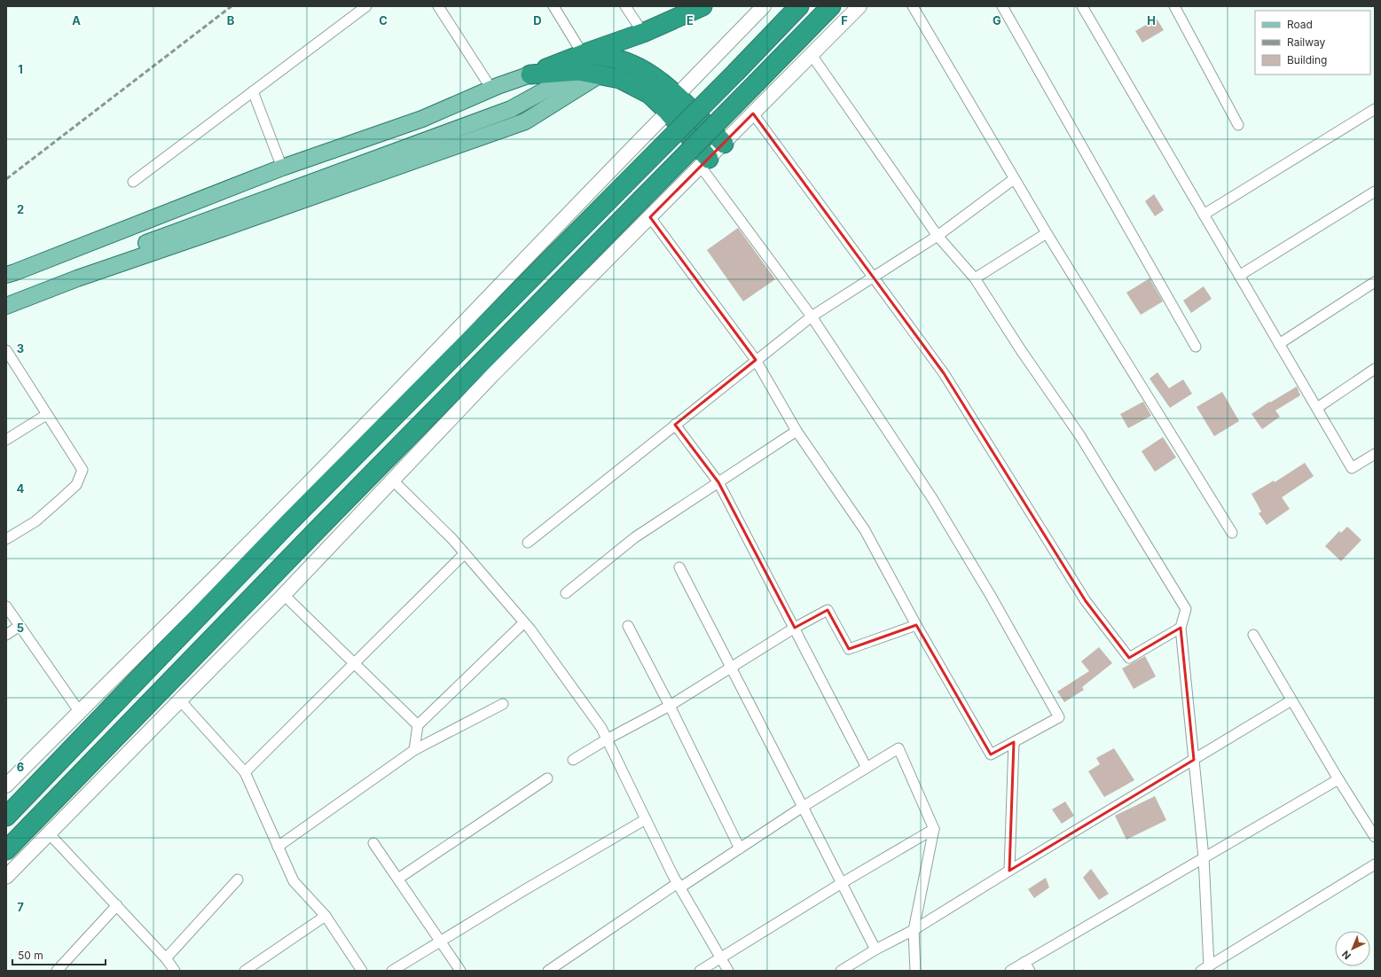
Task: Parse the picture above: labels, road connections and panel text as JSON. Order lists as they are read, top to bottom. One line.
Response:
{"legend":["Road","Railway","Building"],"scale_bar":"50 m","north":"bottom left","grid":{"columns":["A","B","C","D","E","F","G","H"],"rows":["1","2","3","4","5","6","7"]}}
